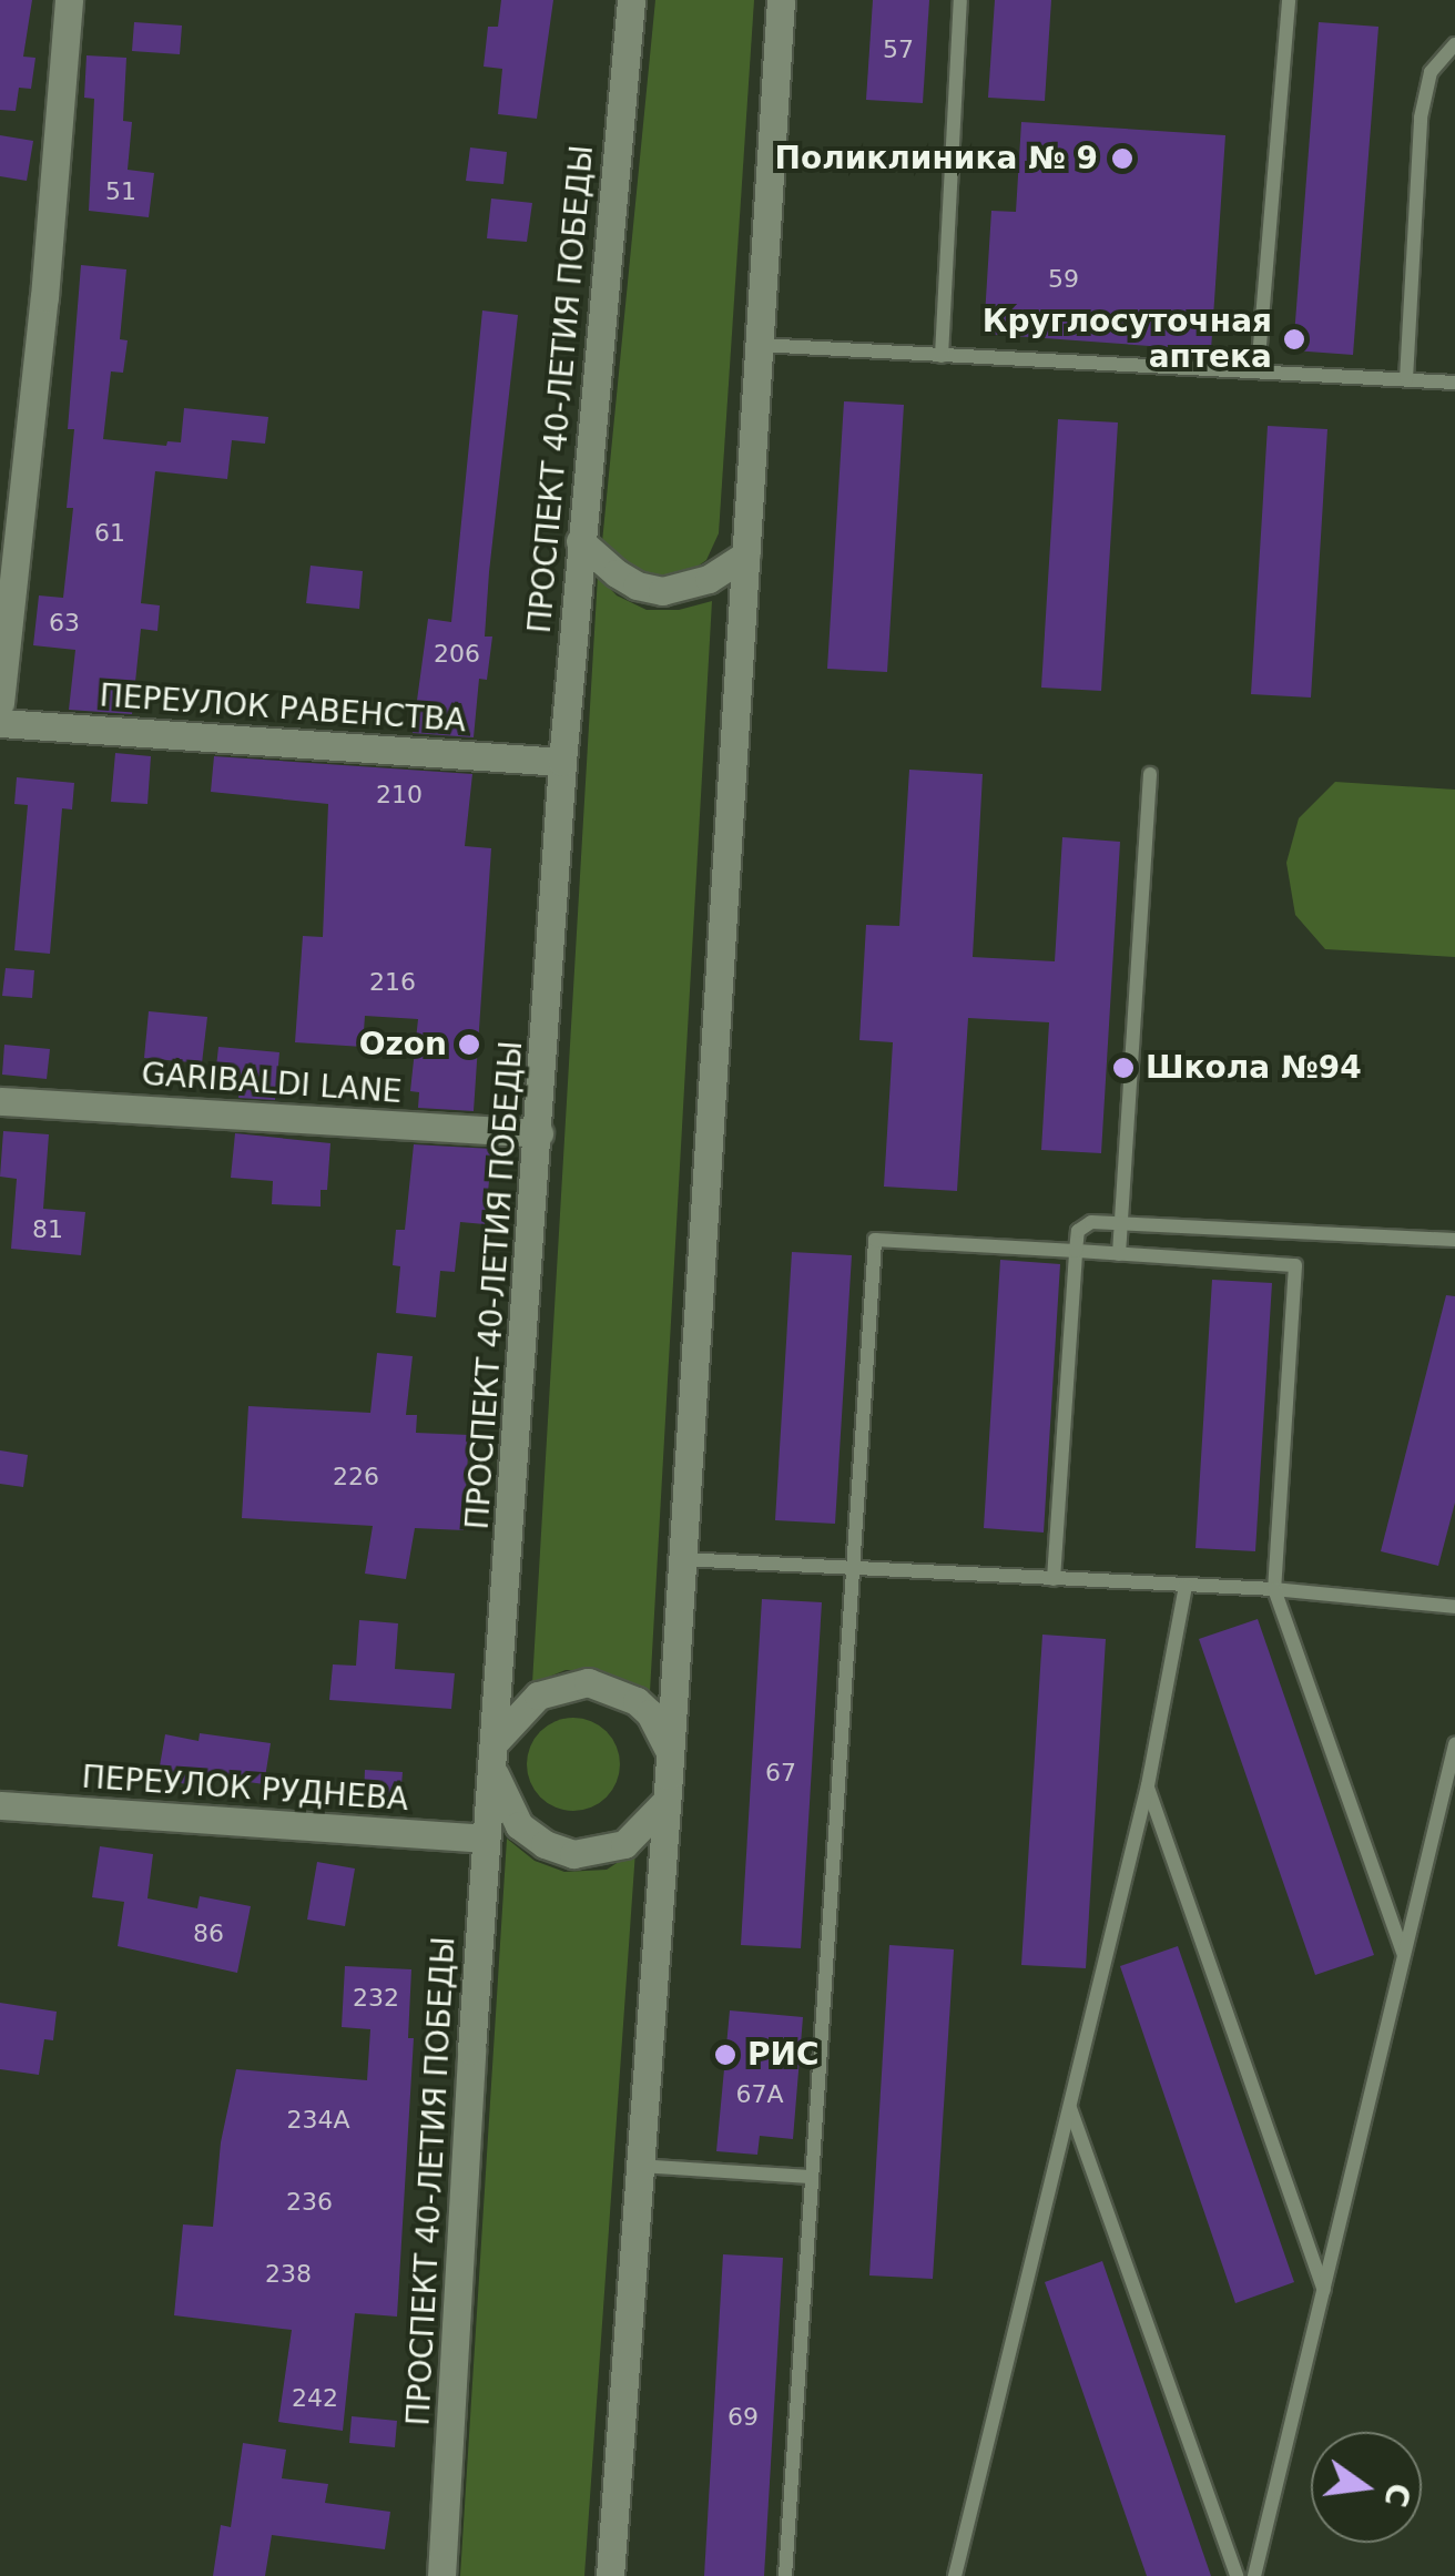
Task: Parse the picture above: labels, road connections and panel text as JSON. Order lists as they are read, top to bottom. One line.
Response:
{"streets":{"main road":["ПРОСПЕКТ 40-ЛЕТИЯ ПОБЕДЫ","ПЕРЕУЛОК РАВЕНСТВА","GARIBALDI LANE","ПЕРЕУЛОК РУДНЕВА"]},"crossings":[["ПРОСПЕКТ 40-ЛЕТИЯ ПОБЕДЫ","ПЕРЕУЛОК РАВЕНСТВА"],["ПРОСПЕКТ 40-ЛЕТИЯ ПОБЕДЫ","GARIBALDI LANE"],["ПРОСПЕКТ 40-ЛЕТИЯ ПОБЕДЫ","ПЕРЕУЛОК РУДНЕВА"]],"places":["Поликлиника № 9","Круглосуточная аптека","Ozon","Школа №94","РИС"],"house_numbers":["57","51","59","61","63","206","210","216","81","226","67","86","232","67А","234А","236","238","242","69"],"north":"right"}
